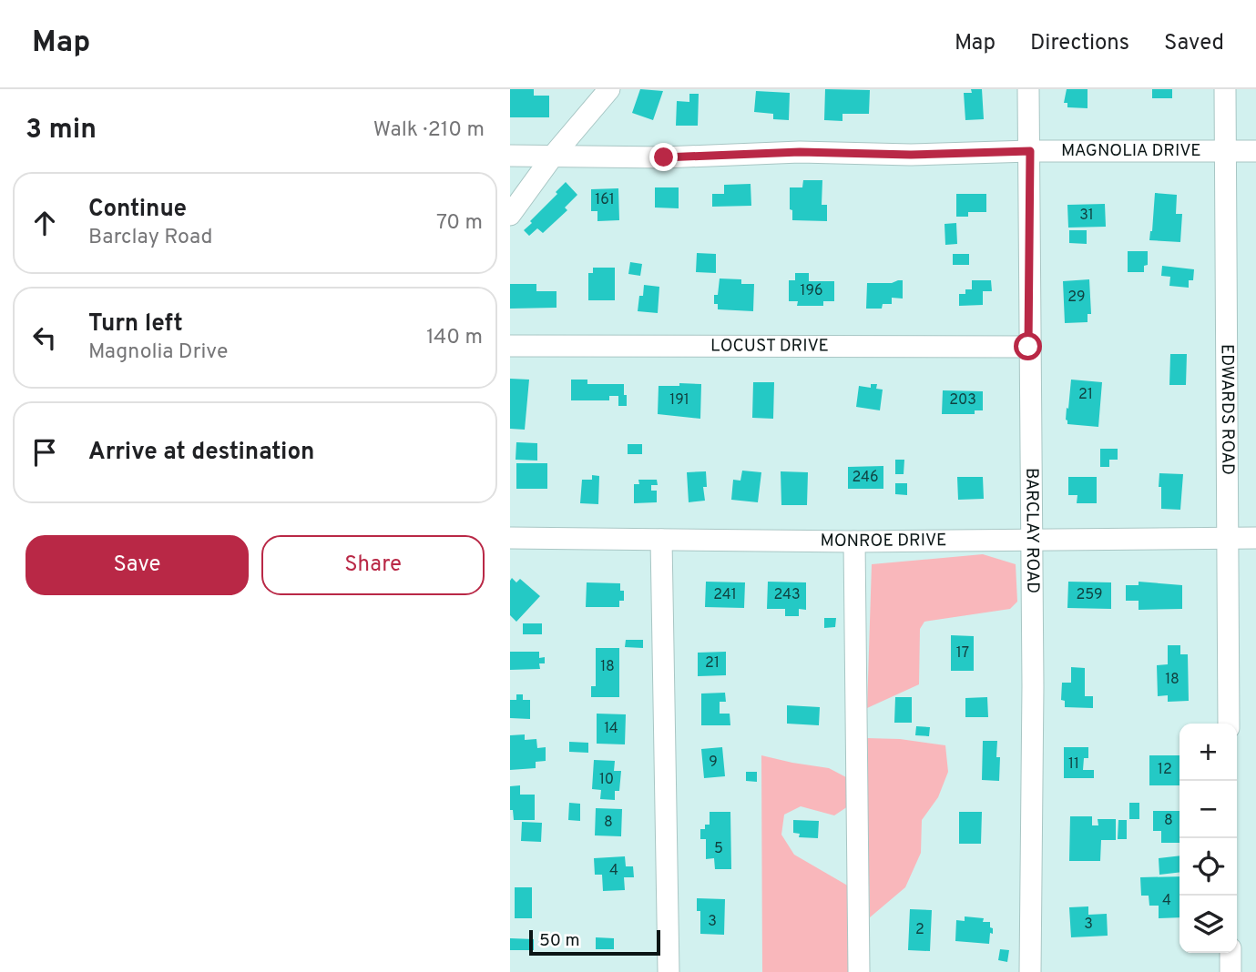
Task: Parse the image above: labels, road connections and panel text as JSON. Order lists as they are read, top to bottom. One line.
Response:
{"streets":{"street":["MAGNOLIA DRIVE","LOCUST DRIVE","EDWARDS ROAD","BARCLAY ROAD","MONROE DRIVE"]},"crossings":[["MAGNOLIA DRIVE","EDWARDS ROAD"],["MAGNOLIA DRIVE","BARCLAY ROAD"],["LOCUST DRIVE","BARCLAY ROAD"],["EDWARDS ROAD","MONROE DRIVE"],["BARCLAY ROAD","MONROE DRIVE"]],"house_numbers":["161","31","196","29","21","191","203","246","241","243","259","17","21","18","18","14","9","11","12","10","8","8","5","4","4","3","3","2"],"scale_bar":"50 m","page":{"header":"Map","nav":["Map","Directions","Saved"],"heading":["3 min","Walk · 210 m"],"list":[["Continue","Barclay Road","70 m"],["Turn left","Magnolia Drive","140 m"],"Arrive at destination"],"buttons":["Save","Share"],"map_buttons":["+","−"],"scale":"50 m"}}
